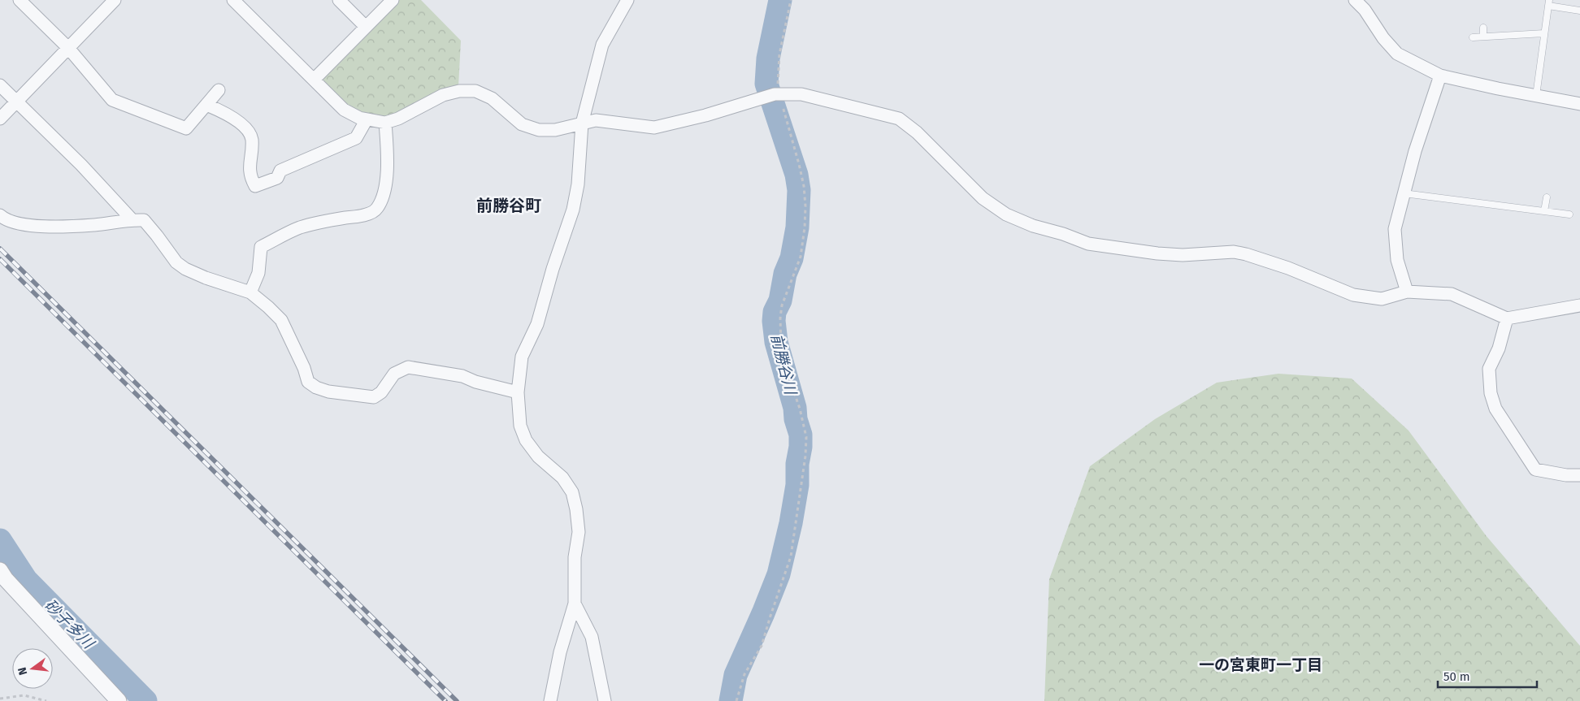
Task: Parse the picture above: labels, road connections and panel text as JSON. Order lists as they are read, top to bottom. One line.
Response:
{"districts":["前勝谷町","一の宮東町一丁目"],"water":["前勝谷川","砂子多川"],"scale_bar":"50 m","north":"left"}
